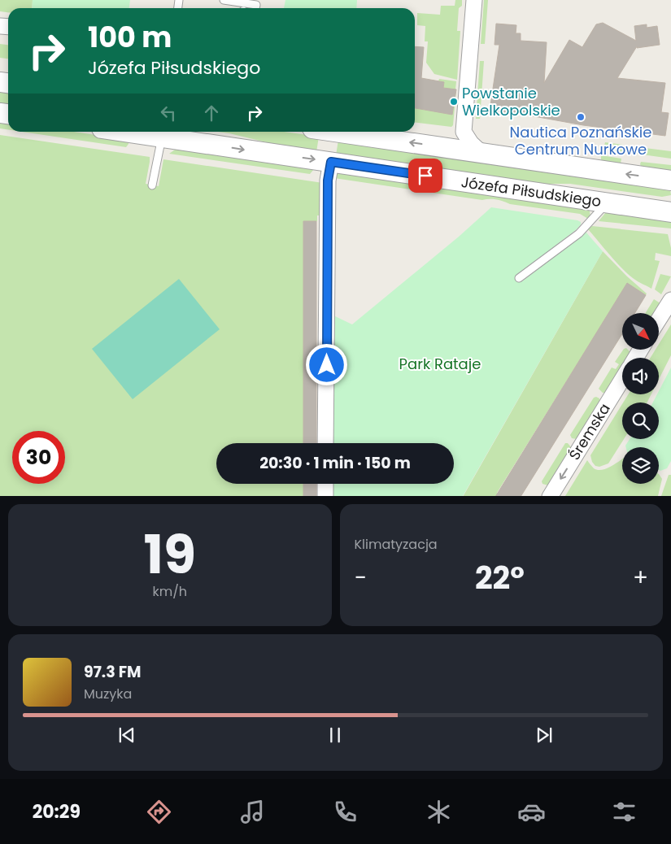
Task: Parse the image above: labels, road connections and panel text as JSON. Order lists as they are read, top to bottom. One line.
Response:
{"streets":{"street":["Józefa Piłsudskiego","Śremska"]},"one_way":["Śremska"],"parks":["Park Rataje"],"places":["Powstanie Wielkopolskie","Nautica Poznańskie Centrum Nurkowe"],"north":"bottom right","page":{"turn":["100 m","Józefa Piłsudskiego"],"limit":"30","trip":"20:30 · 1 min · 150 m","tile":[["19","km/h"],"Klimatyzacja"],"heat":["−","22°","+"],"song":["97.3 FM","Muzyka"],"tabs":"20:29"}}
